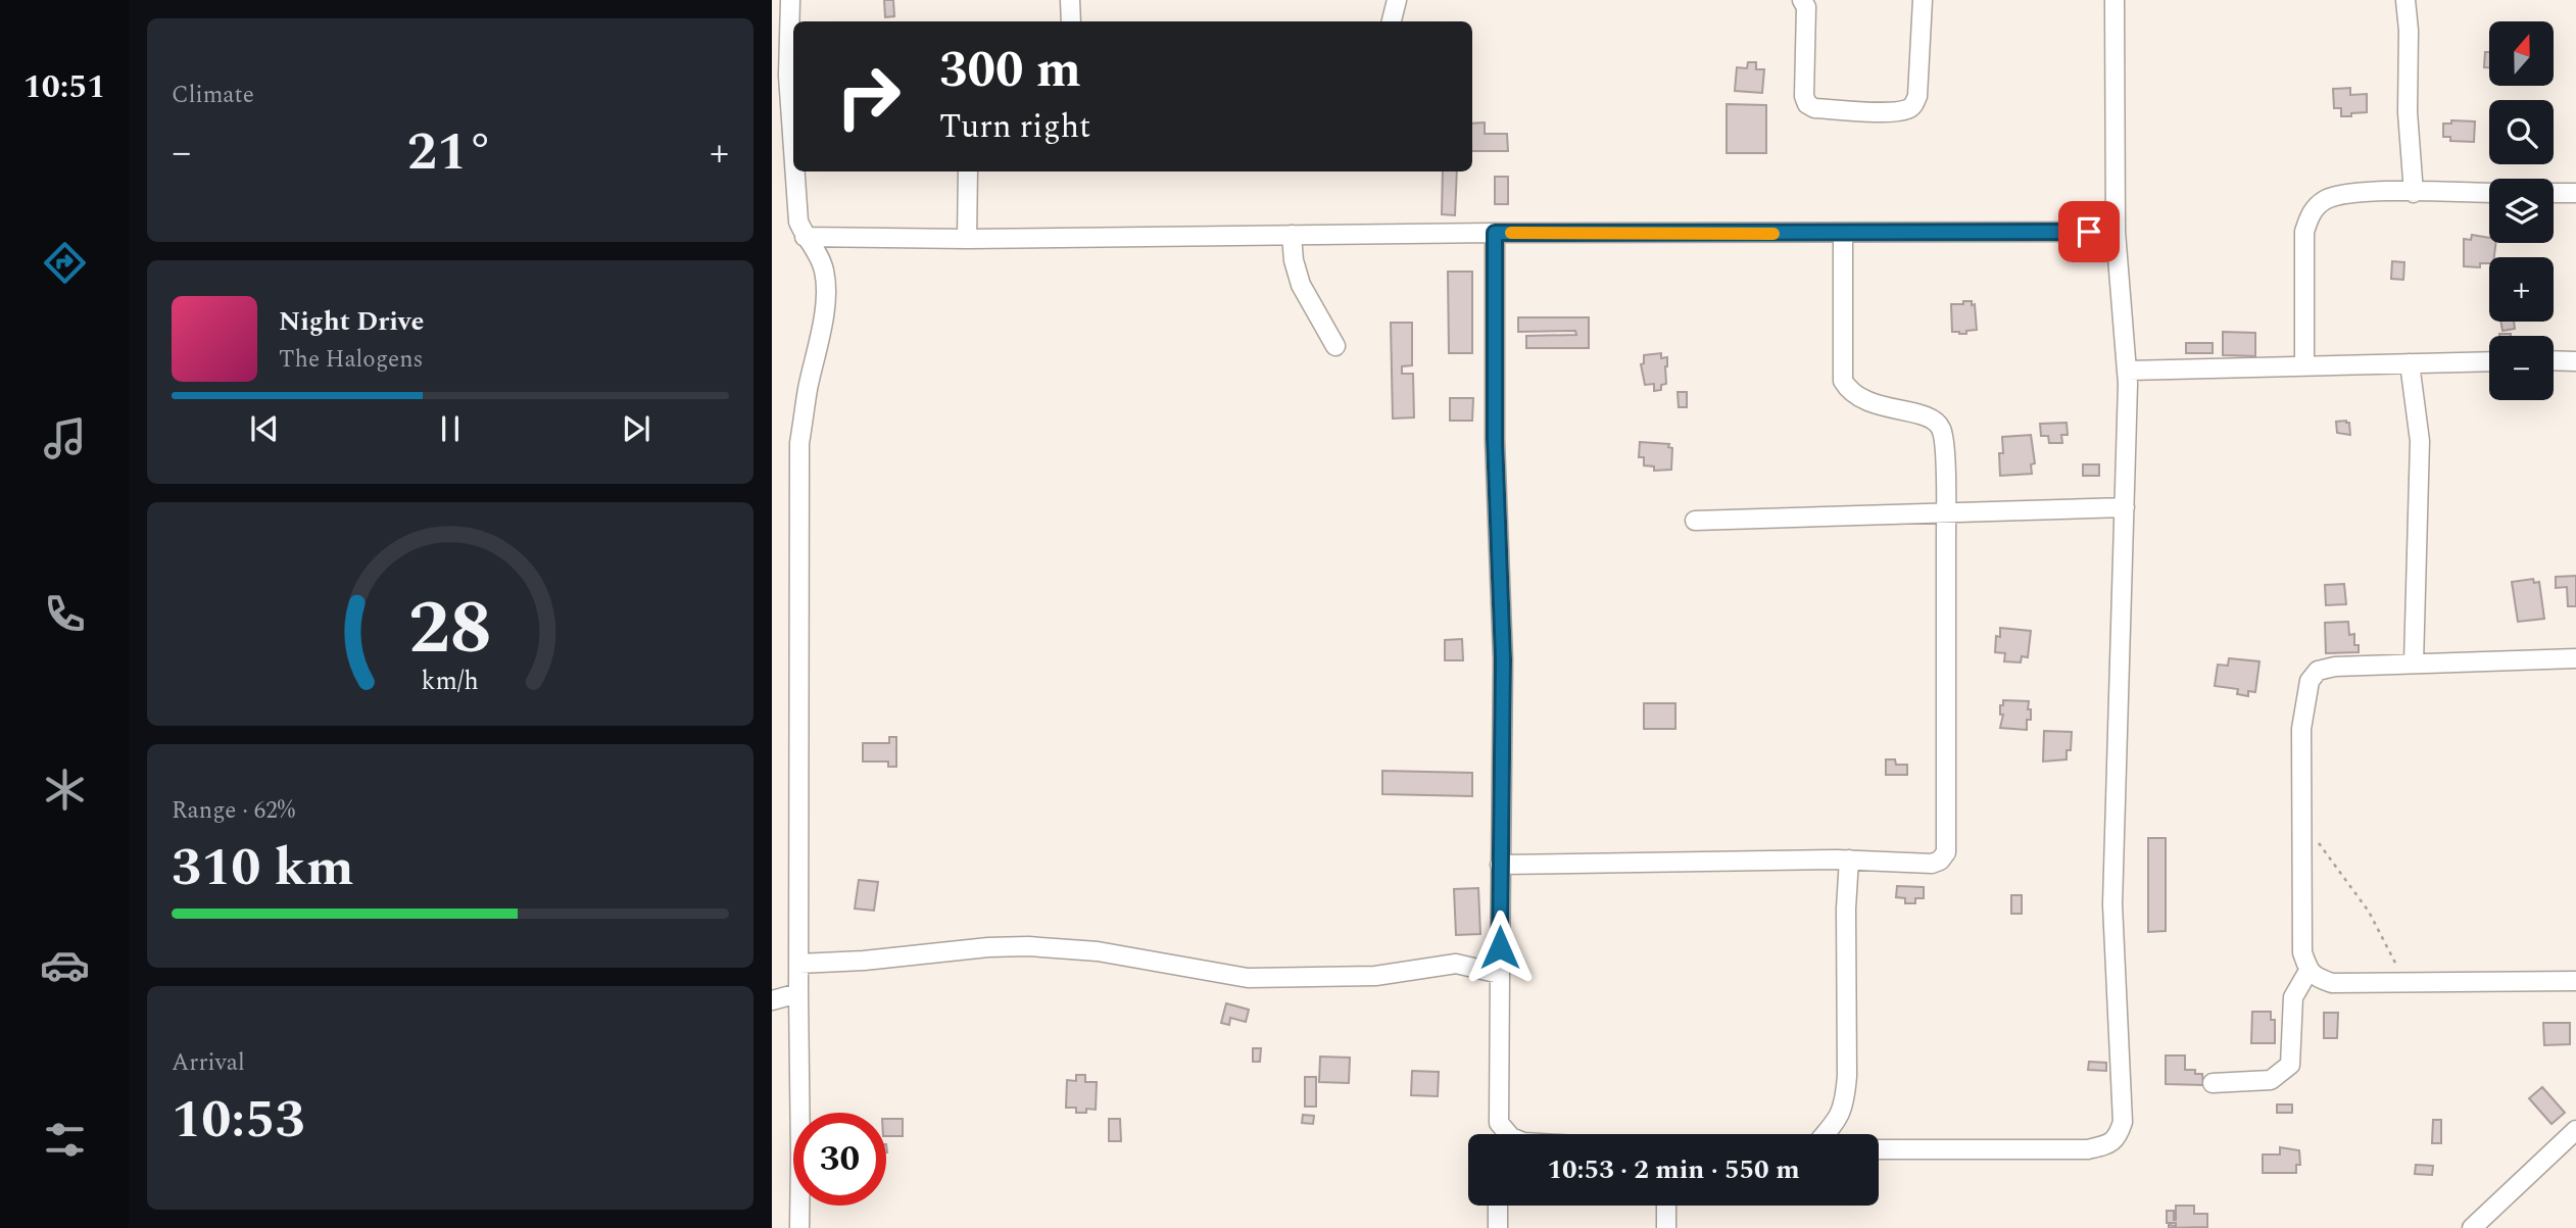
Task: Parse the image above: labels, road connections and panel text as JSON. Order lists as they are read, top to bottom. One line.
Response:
{"north":"top","page":{"tabs":"10:51","tile":["Climate",["Range · 62%","310 km"],["Arrival","10:53"]],"map_buttons":["+","−"],"turn":["300 m","Turn right"],"heat":["−","21°","+"],"song":["Night Drive","The Halogens"],"limit":"30","trip":"10:53 · 2 min · 550 m","gauge":["28","km/h"]}}
